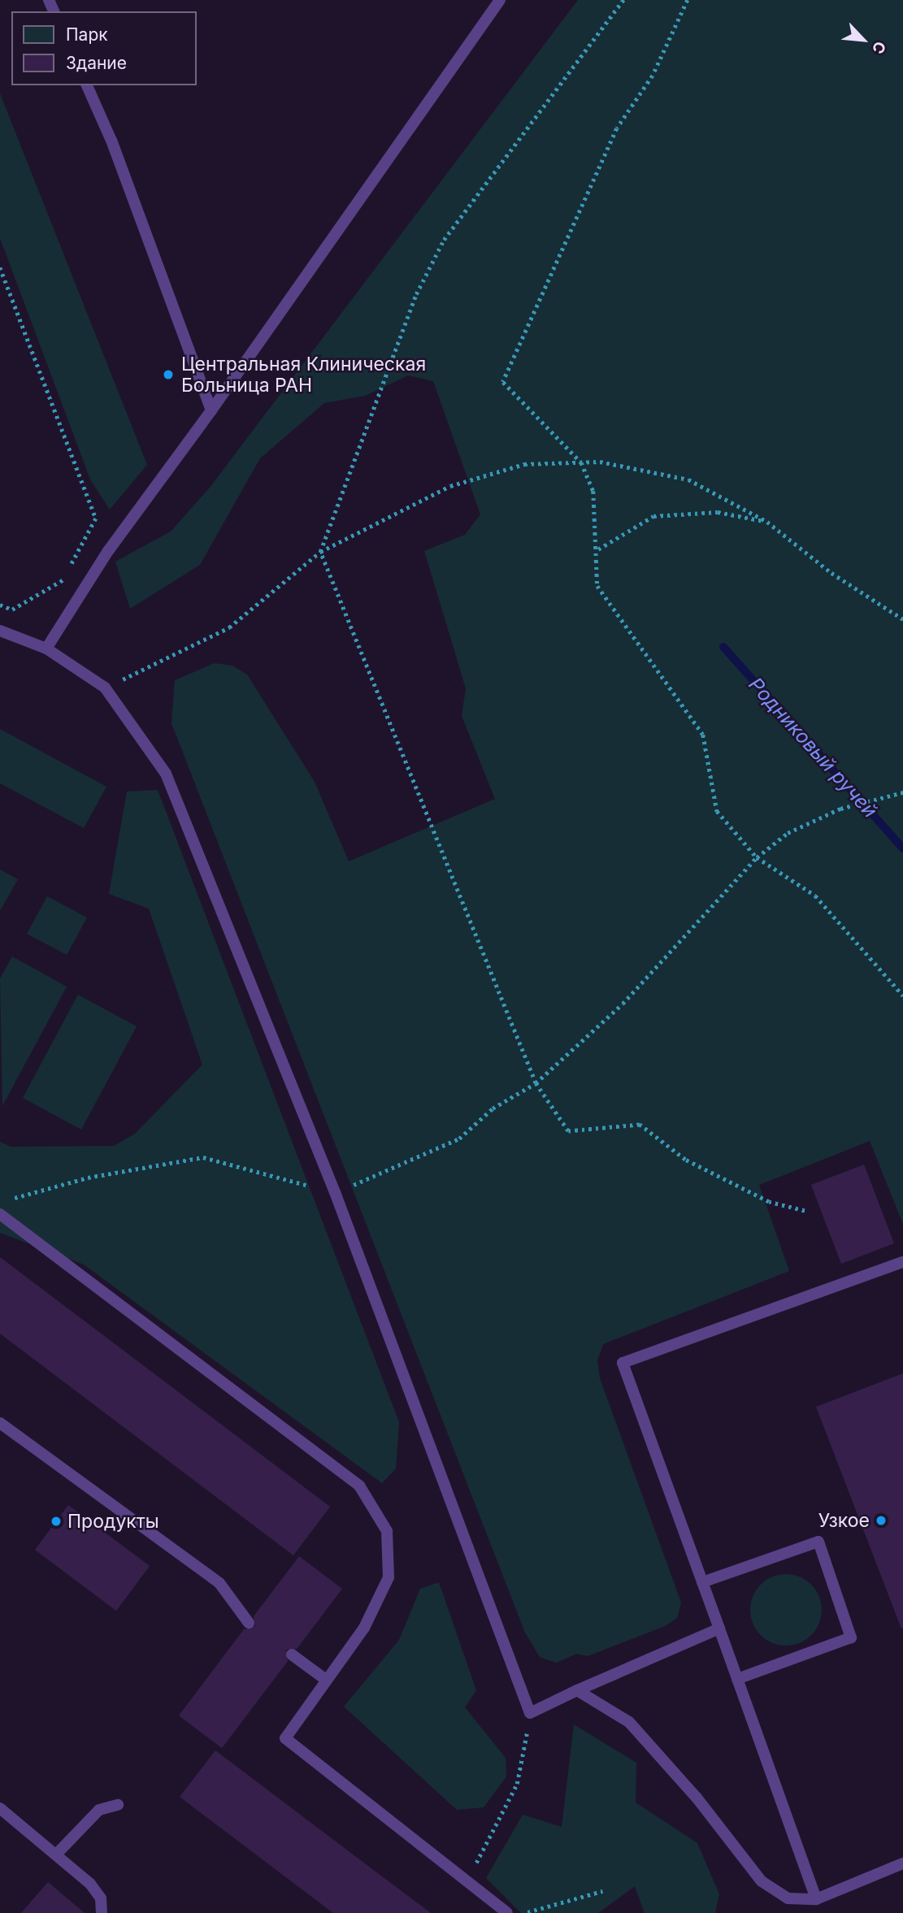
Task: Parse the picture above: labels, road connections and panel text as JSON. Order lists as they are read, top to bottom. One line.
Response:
{"water":["Родниковый ручей"],"places":["Центральная Клиническая Больница РАН","Узкое","Продукты"],"legend":["Парк","Здание"],"north":"bottom right"}
